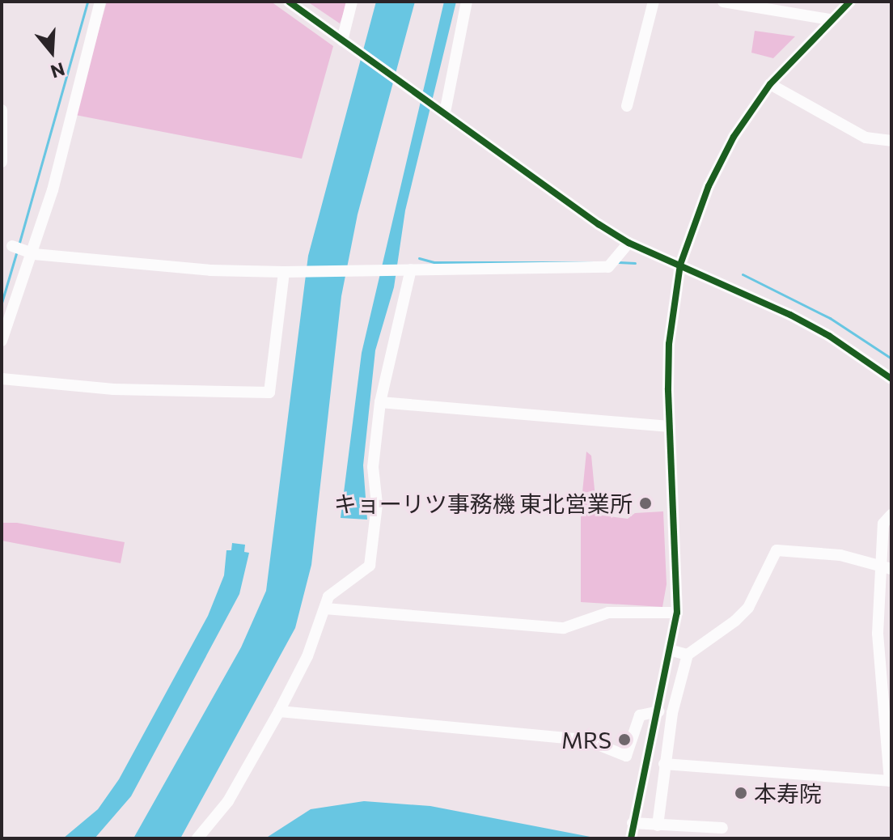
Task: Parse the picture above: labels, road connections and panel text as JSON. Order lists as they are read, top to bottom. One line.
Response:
{"places":["キョーリツ事務機 東北営業所","MRS","本寿院"],"north":"bottom"}
